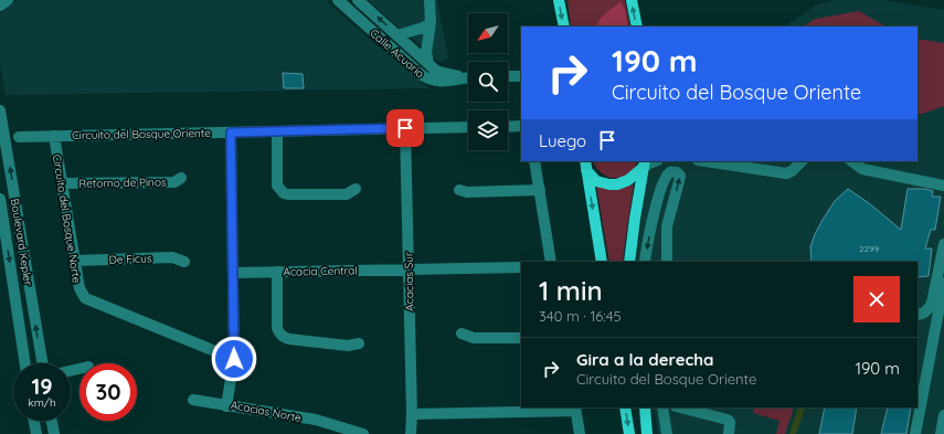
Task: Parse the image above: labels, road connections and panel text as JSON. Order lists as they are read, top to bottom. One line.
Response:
{"streets":{"street":["Calle Acuario","Circuito del Bosque Oriente","Retorno de Pinos","Circuito del Bosque Norte","Boulevard Kepler","De Ficus","Acacia Central","Acacias Sur","Acacias Norte"]},"crossings":[["Circuito del Bosque Oriente","Circuito del Bosque Norte"],["Circuito del Bosque Oriente","Acacias Sur"],["Circuito del Bosque Oriente","Acacias Norte"],["Retorno de Pinos","Circuito del Bosque Norte"],["Circuito del Bosque Norte","De Ficus"],["Circuito del Bosque Norte","Acacias Norte"],["Acacia Central","Acacias Sur"],["Acacia Central","Acacias Norte"]],"house_numbers":["2299"],"north":"bottom left","page":{"turn":["190 m","Circuito del Bosque Oriente"],"then":"Luego","heading":["1 min","340 m · 16:45"],"list":[{"name":"Gira a la derecha","note":"Circuito del Bosque Oriente","value":"190 m"}],"speed":"19 km/h","limit":"30"}}
